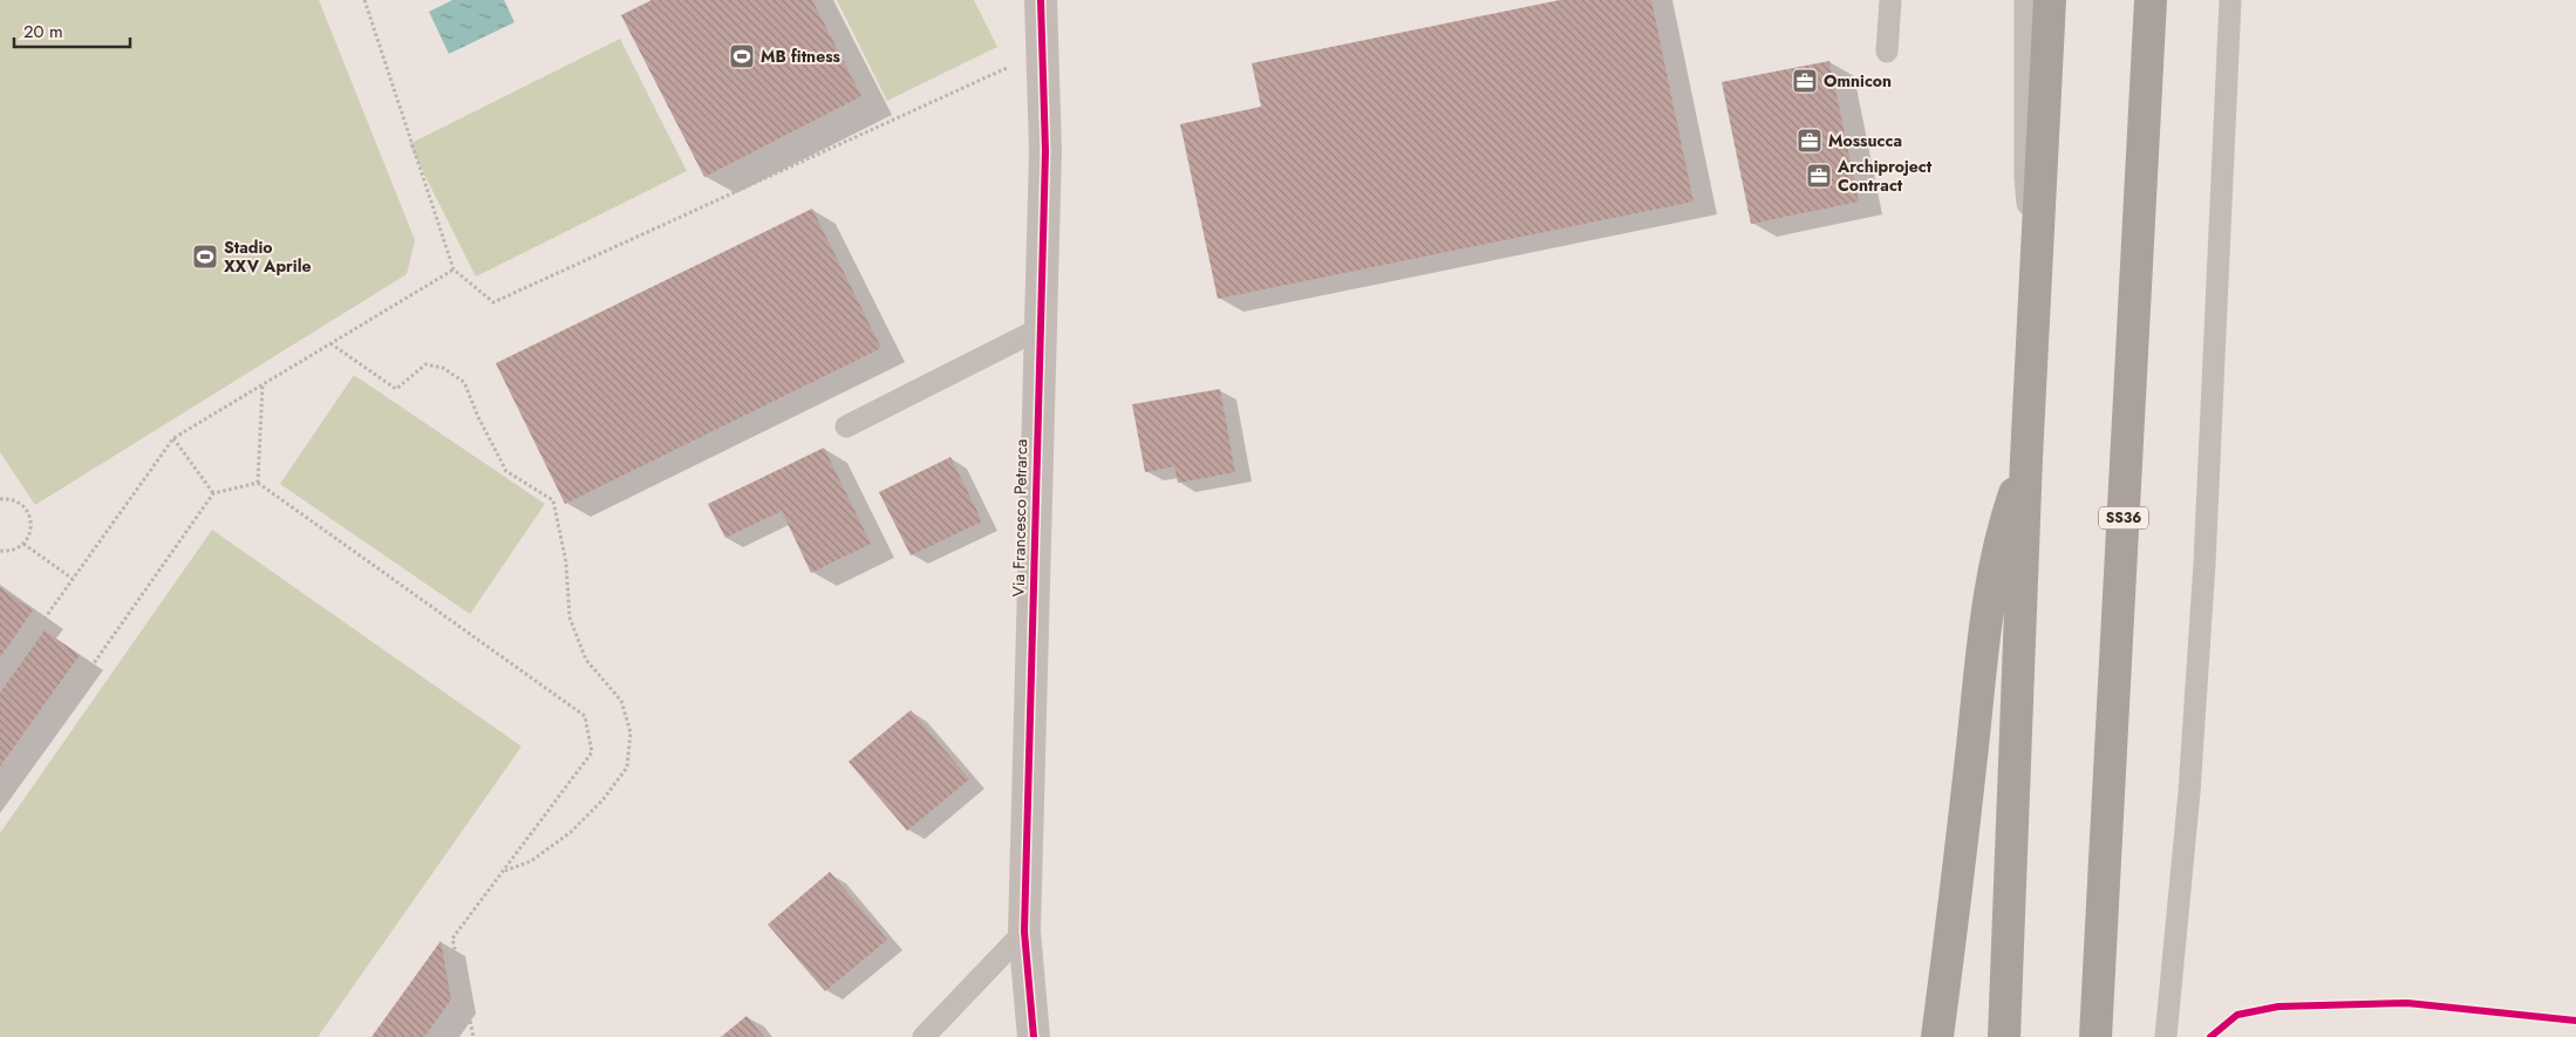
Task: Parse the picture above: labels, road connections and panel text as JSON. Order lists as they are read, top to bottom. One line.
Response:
{"streets":{"highway":["SS36"],"street":["Via Francesco Petrarca"]},"places":{"sports":["MB fitness","Stadio XXV Aprile"],"office":["Omnicon","Mossucca","Archiproject Contract"]},"scale_bar":"20 m"}
